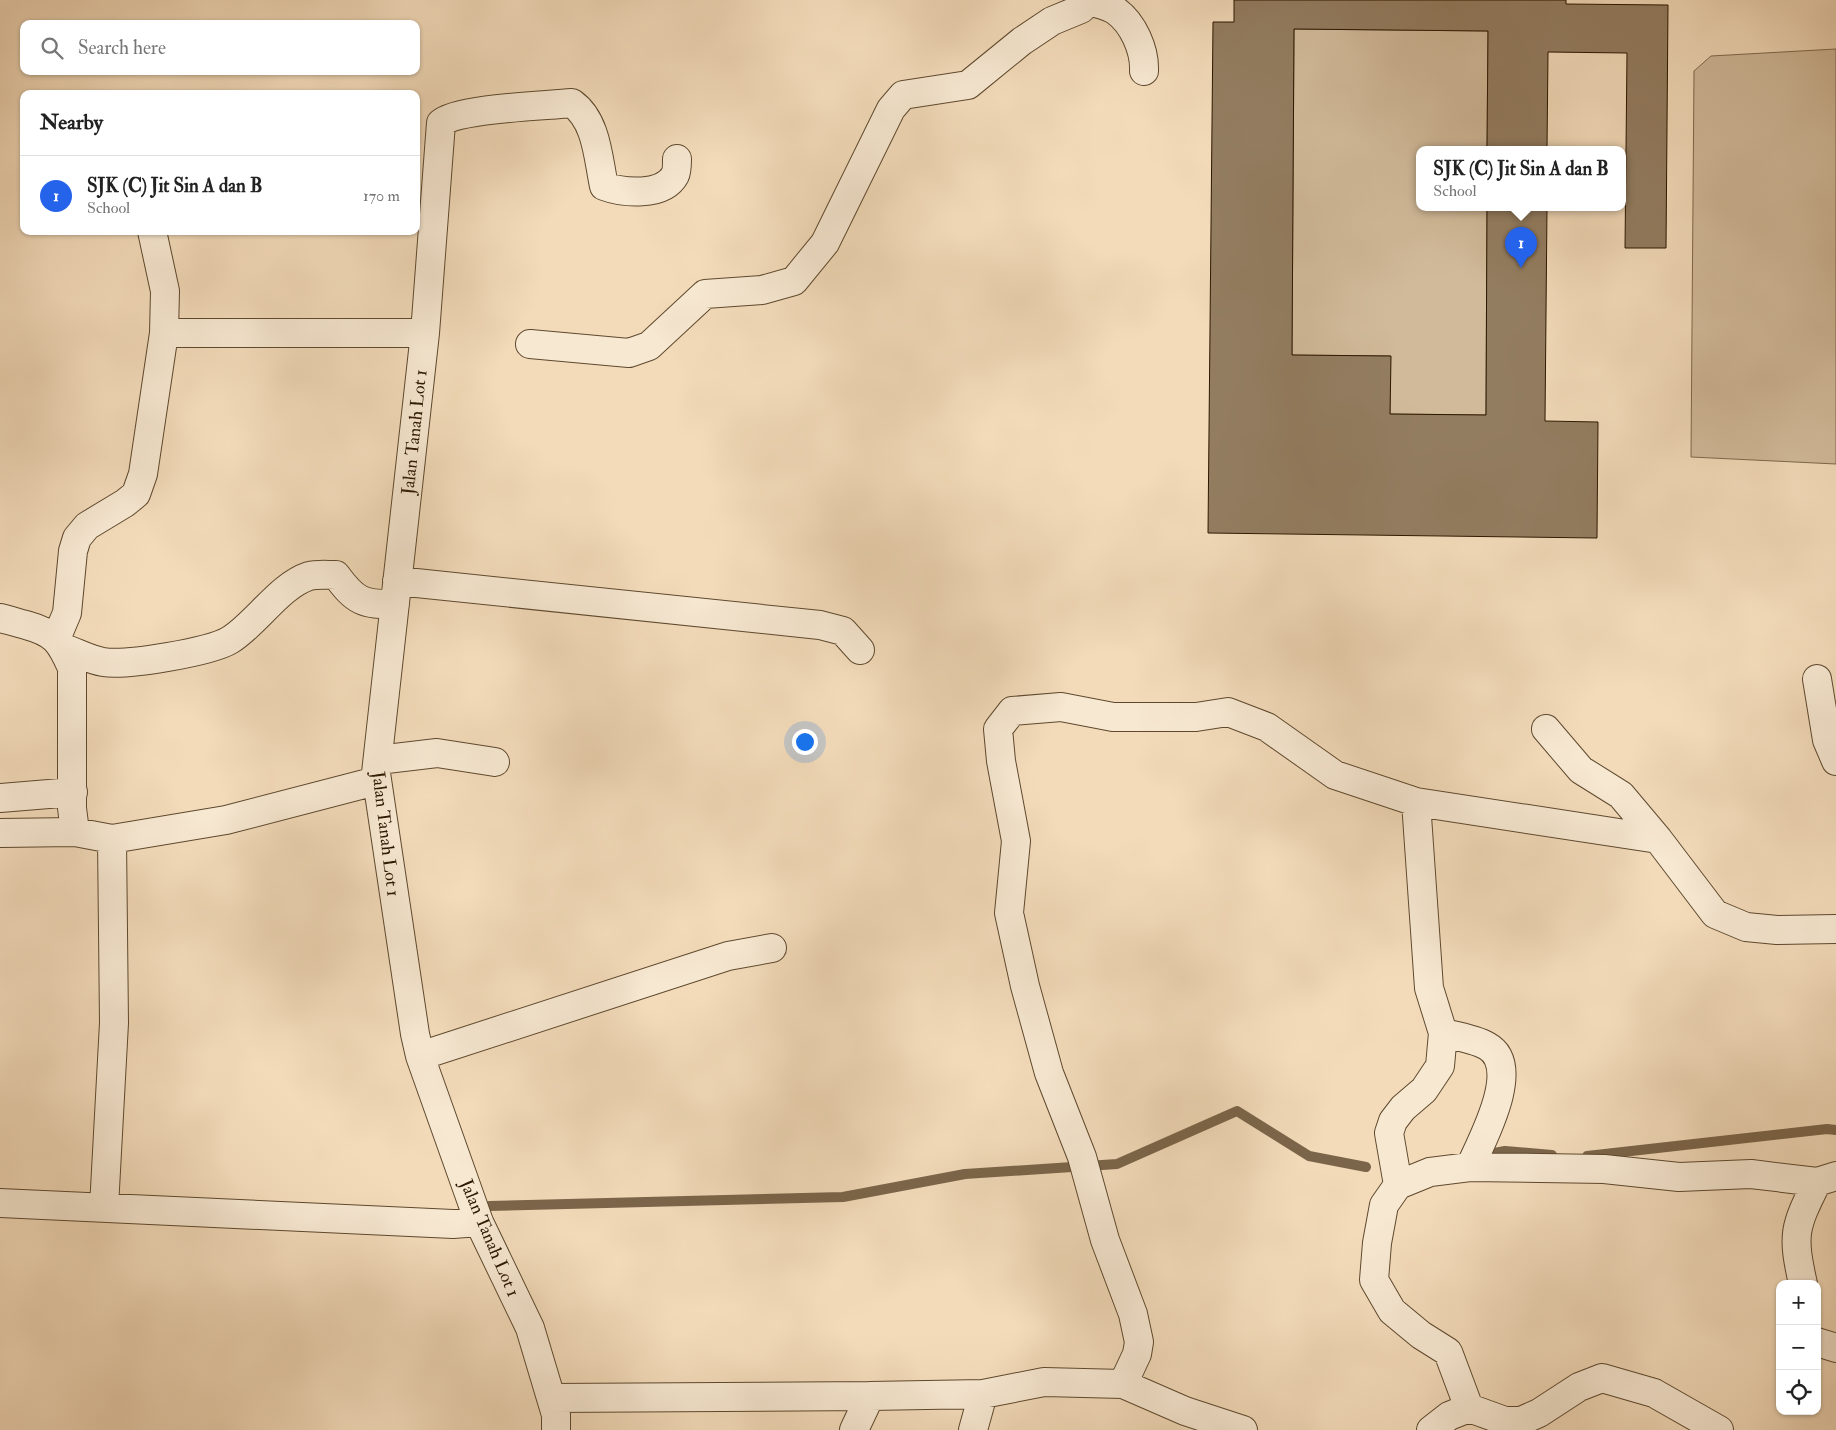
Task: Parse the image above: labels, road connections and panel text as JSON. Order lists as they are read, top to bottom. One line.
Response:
{"streets":{"street":["Jalan Tanah Lot 1"]},"page":{"search":"Search here","heading":"Nearby","popup":["SJK (C) Jit Sin A dan B","School"],"list":[{"mark":"1","name":"SJK (C) Jit Sin A dan B","note":"School","value":"170 m"}],"pins":"1","map_buttons":["+","−"]}}
